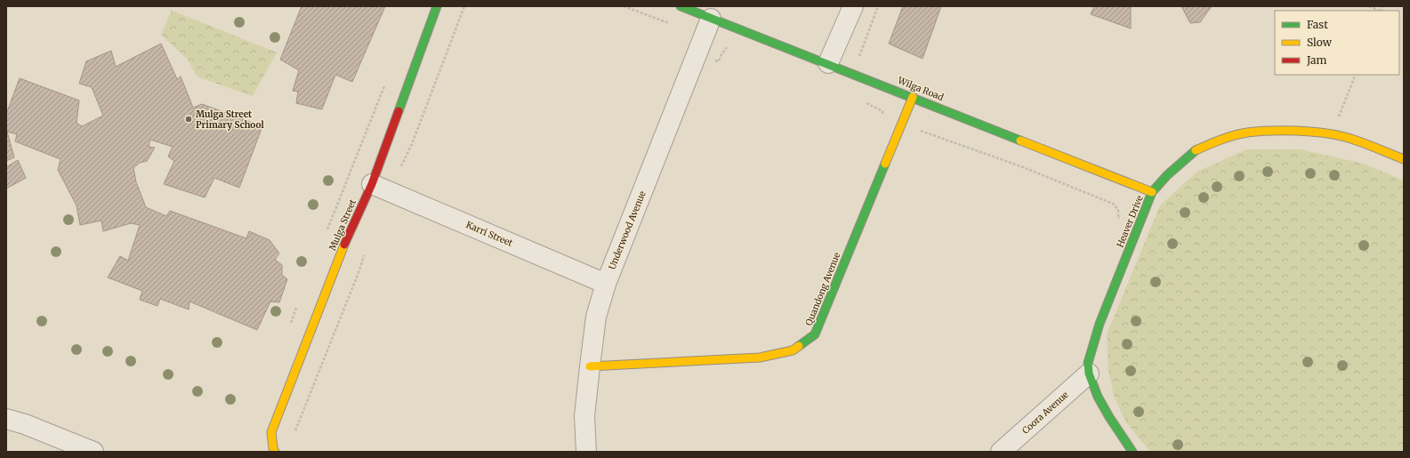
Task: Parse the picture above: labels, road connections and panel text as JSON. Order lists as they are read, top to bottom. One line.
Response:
{"streets":{"street":["Wilga Road","Heaver Drive","Mulga Street","Underwood Avenue","Karri Street","Quandong Avenue","Coora Avenue"]},"crossings":[["Wilga Road","Heaver Drive"],["Wilga Road","Underwood Avenue"],["Wilga Road","Quandong Avenue"],["Heaver Drive","Coora Avenue"],["Mulga Street","Karri Street"],["Underwood Avenue","Karri Street"],["Underwood Avenue","Quandong Avenue"]],"places":["Mulga Street Primary School"],"legend":["Fast","Slow","Jam"]}
